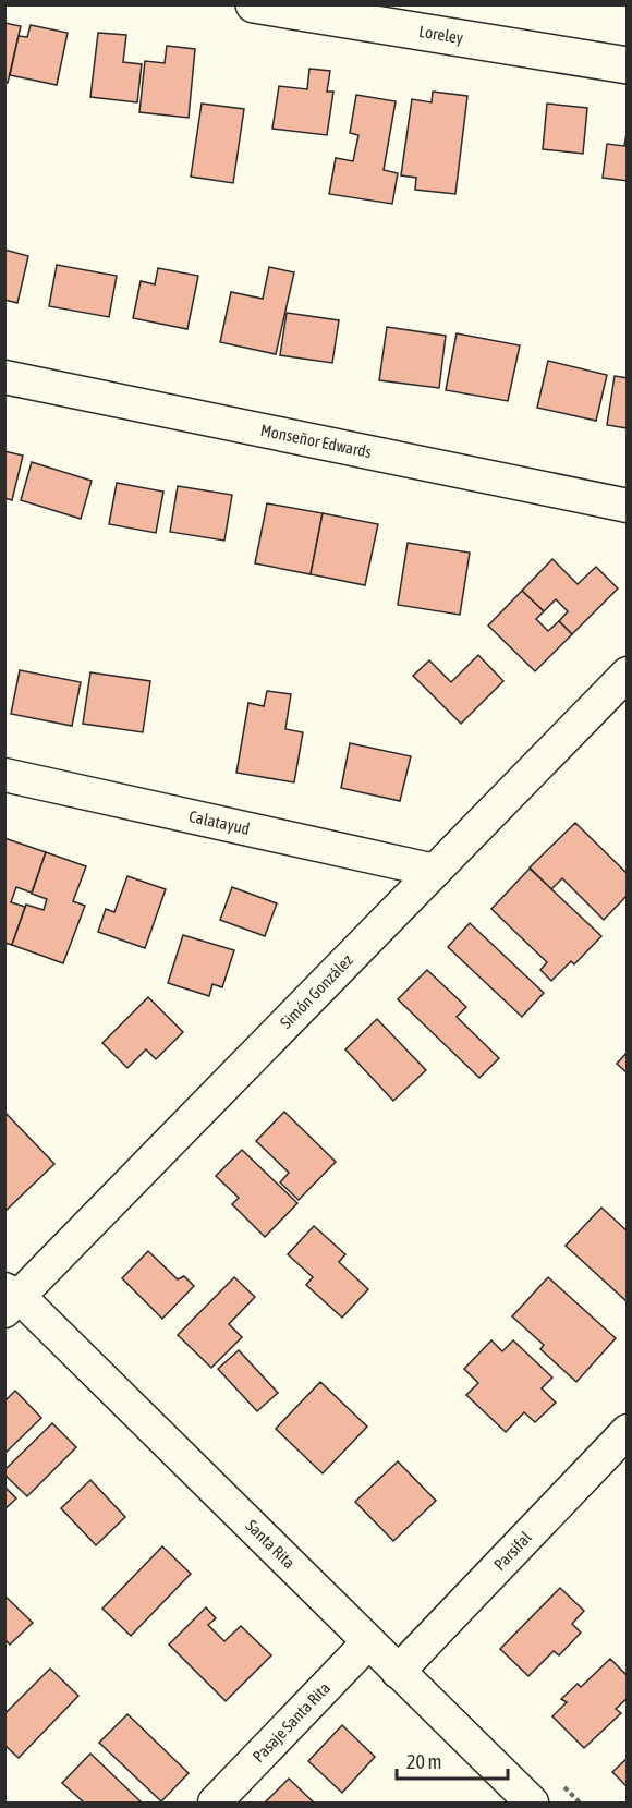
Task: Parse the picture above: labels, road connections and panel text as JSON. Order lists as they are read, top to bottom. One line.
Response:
{"streets":{"street":["Loreley","Monseñor Edwards","Calatayud","Simón González","Santa Rita","Parsifal","Pasaje Santa Rita"]},"crossings":[["Calatayud","Simón González"],["Simón González","Santa Rita"],["Santa Rita","Parsifal"],["Santa Rita","Pasaje Santa Rita"]],"scale_bar":"20 m"}
